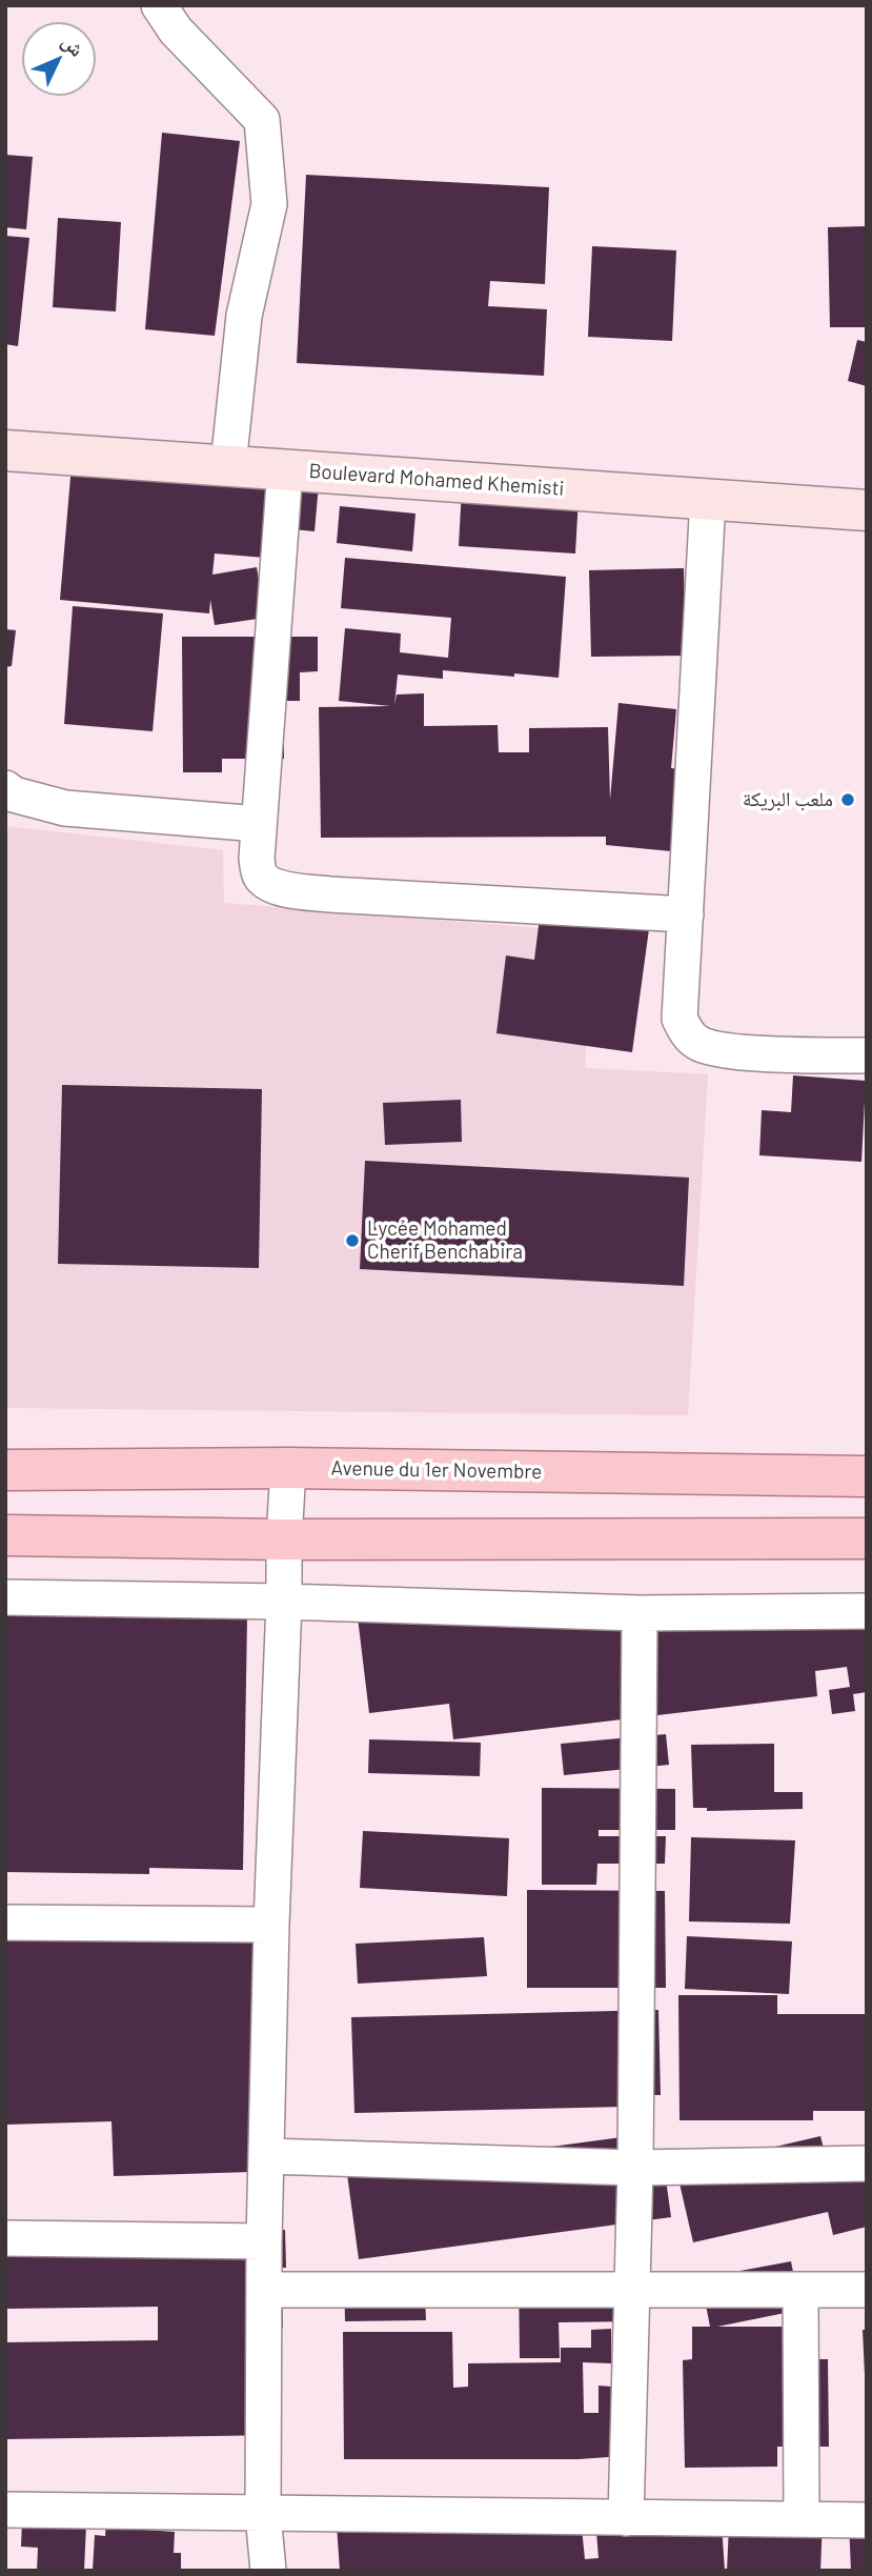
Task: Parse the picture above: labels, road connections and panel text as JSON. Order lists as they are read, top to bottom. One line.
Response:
{"streets":{"main road":["Boulevard Mohamed Khemisti","Avenue du 1er Novembre"]},"places":["ملعب البريكة","Lycée Mohamed Cherif Benchabira"],"north":"top right"}
